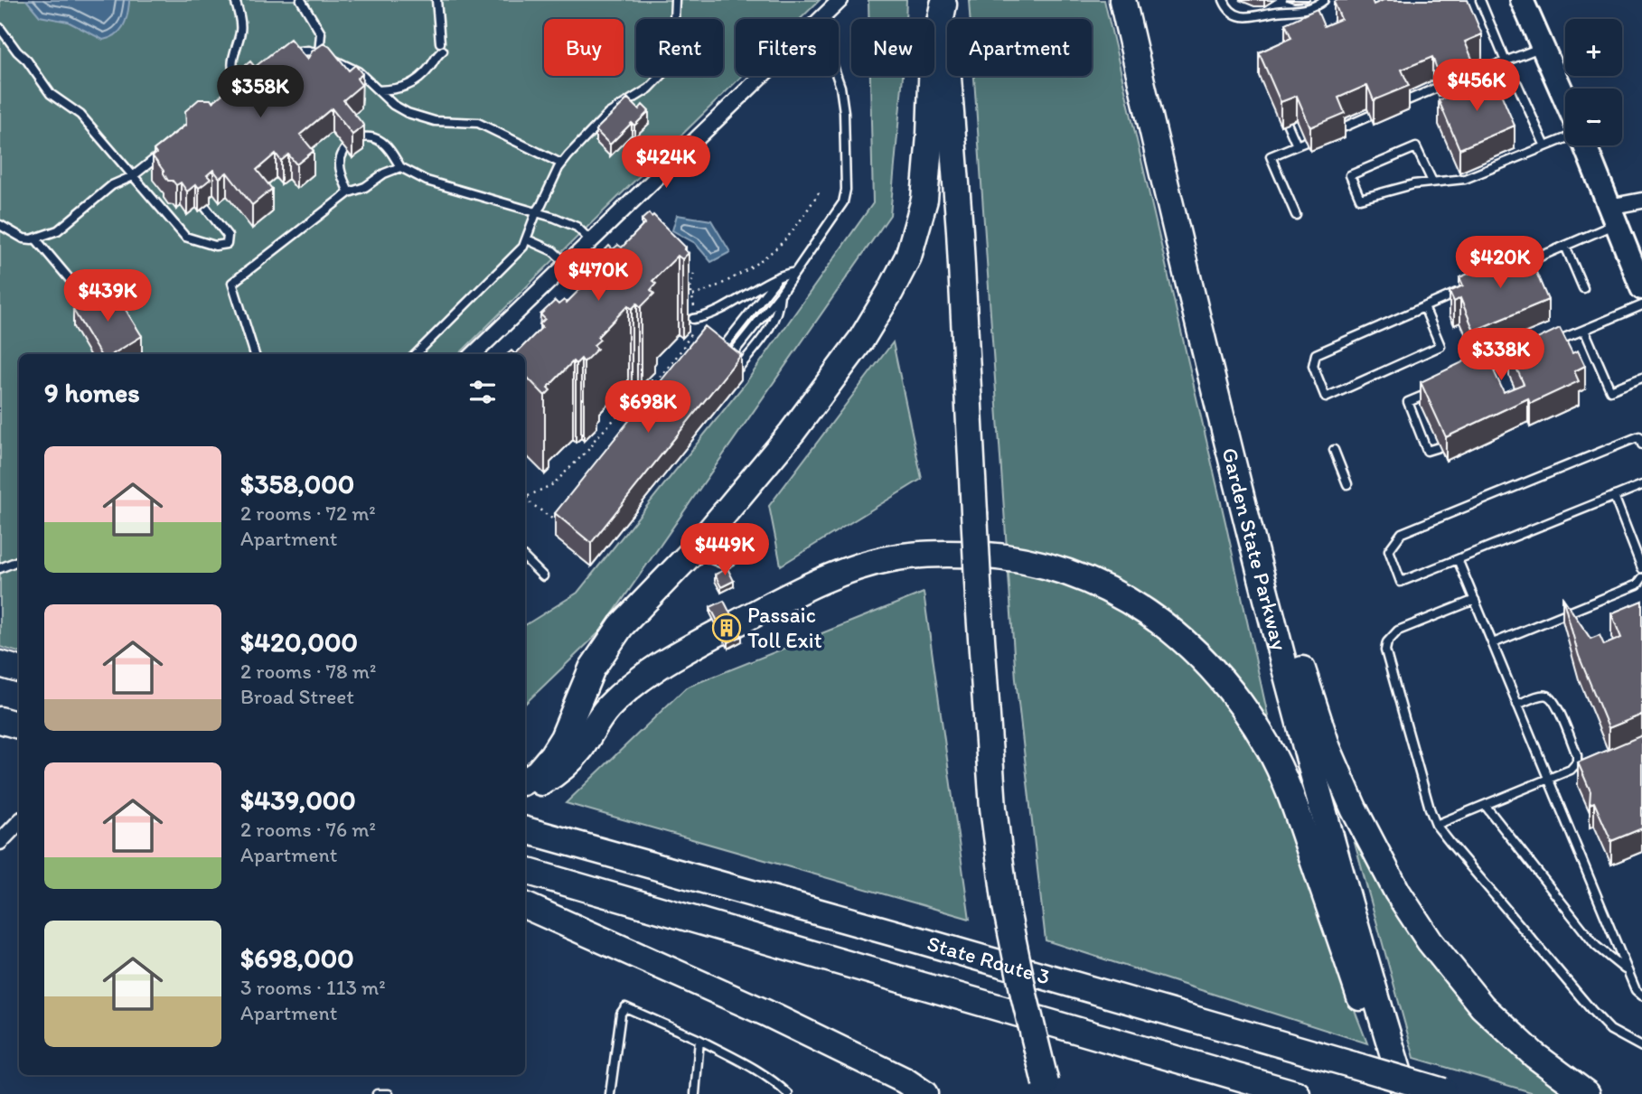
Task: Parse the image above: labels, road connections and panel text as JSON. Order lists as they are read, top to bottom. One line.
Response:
{"streets":{"highway":["Garden State Parkway","State Route 3"]},"places":{"building":["Passaic Toll Exit"]},"page":{"map_buttons":["+","−"],"chip":["Buy","Rent","Filters","New","Apartment"],"price":["$456K","$358K","$424K","$420K","$470K","$439K","$338K","$698K","$449K"],"heading":"9 homes","list":[{"name":"$358,000","note":"2 rooms · 72 m² · Apartment"},{"name":"$420,000","note":"2 rooms · 78 m² · Broad Street"},{"name":"$439,000","note":"2 rooms · 76 m² · Apartment"},{"name":"$698,000","note":"3 rooms · 113 m² · Apartment"}]}}
